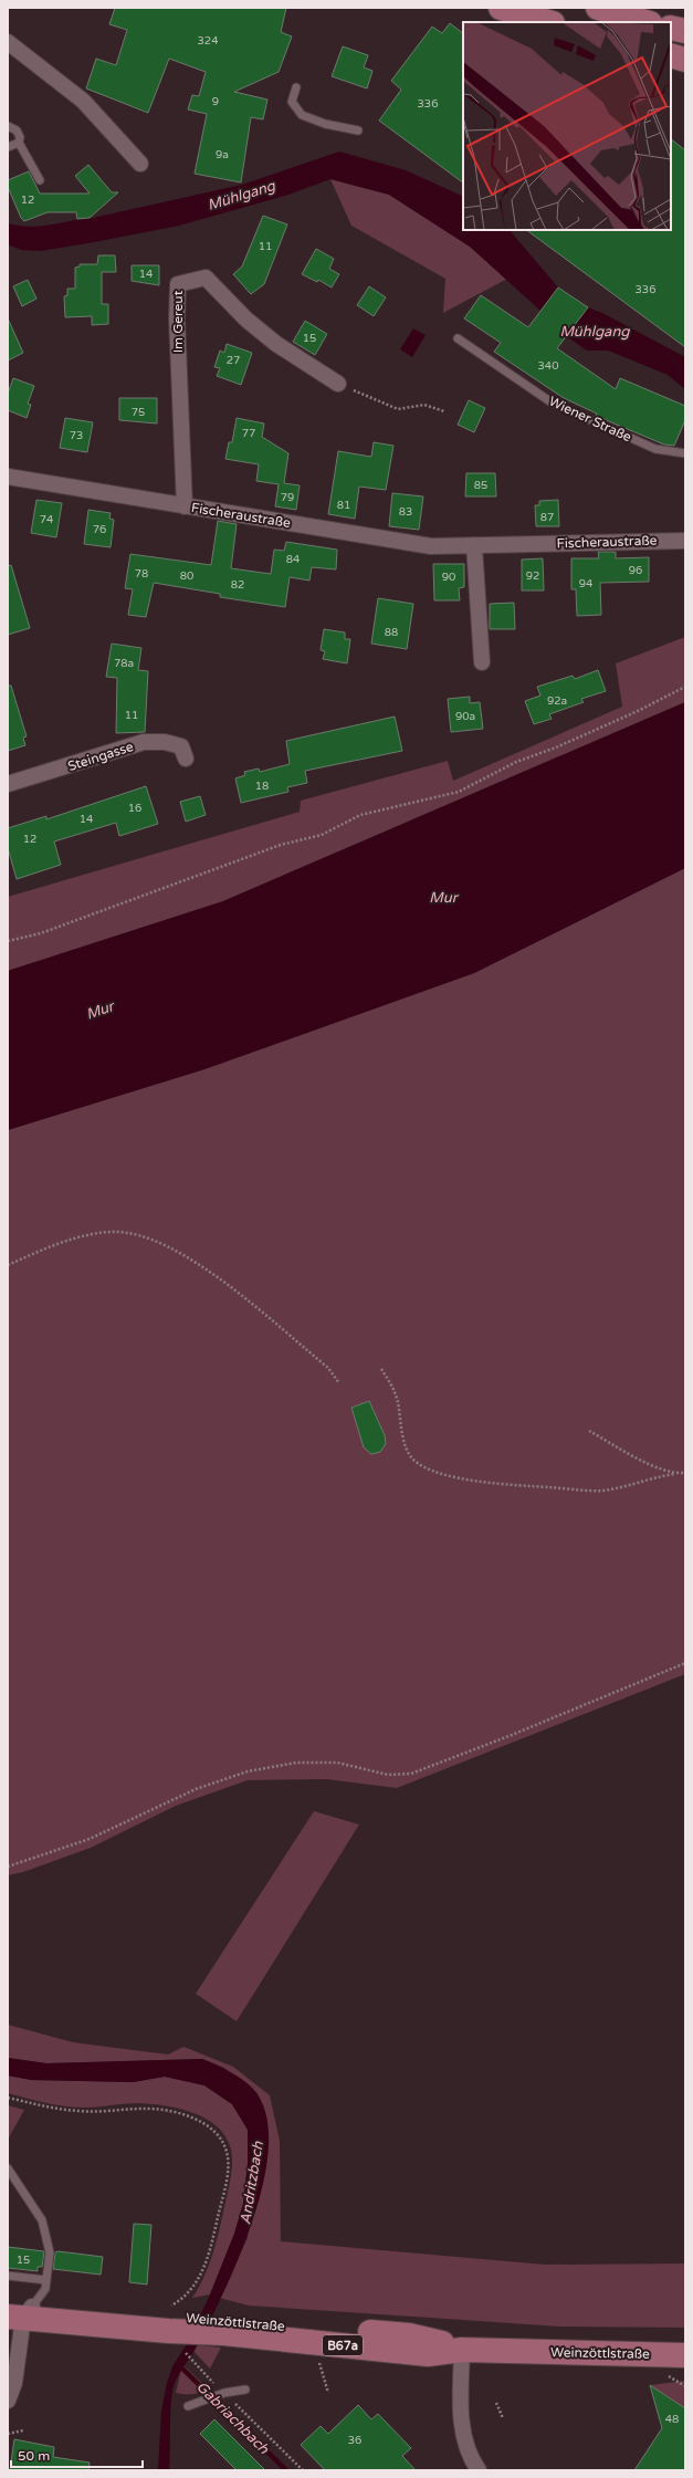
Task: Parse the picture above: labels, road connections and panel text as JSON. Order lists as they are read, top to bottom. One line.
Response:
{"streets":{"main road":["Weinzöttlstraße","B67a"],"street":["Im Gereut","Fischeraustraße","Steingasse"],"lane":["Wiener Straße"]},"crossings":[["Im Gereut","Fischeraustraße"]],"water":["Mühlgang","Mur","Andritzbach","Gabriachbach"],"house_numbers":["324","9","336","9a","12","11","14","336","15","27","340","75","77","73","85","79","81","83","87","74","76","84","96","78","80","92","90","94","82","88","78a","92a","11","90a","18","16","14","12","15","48","36"],"scale_bar":"50 m"}
